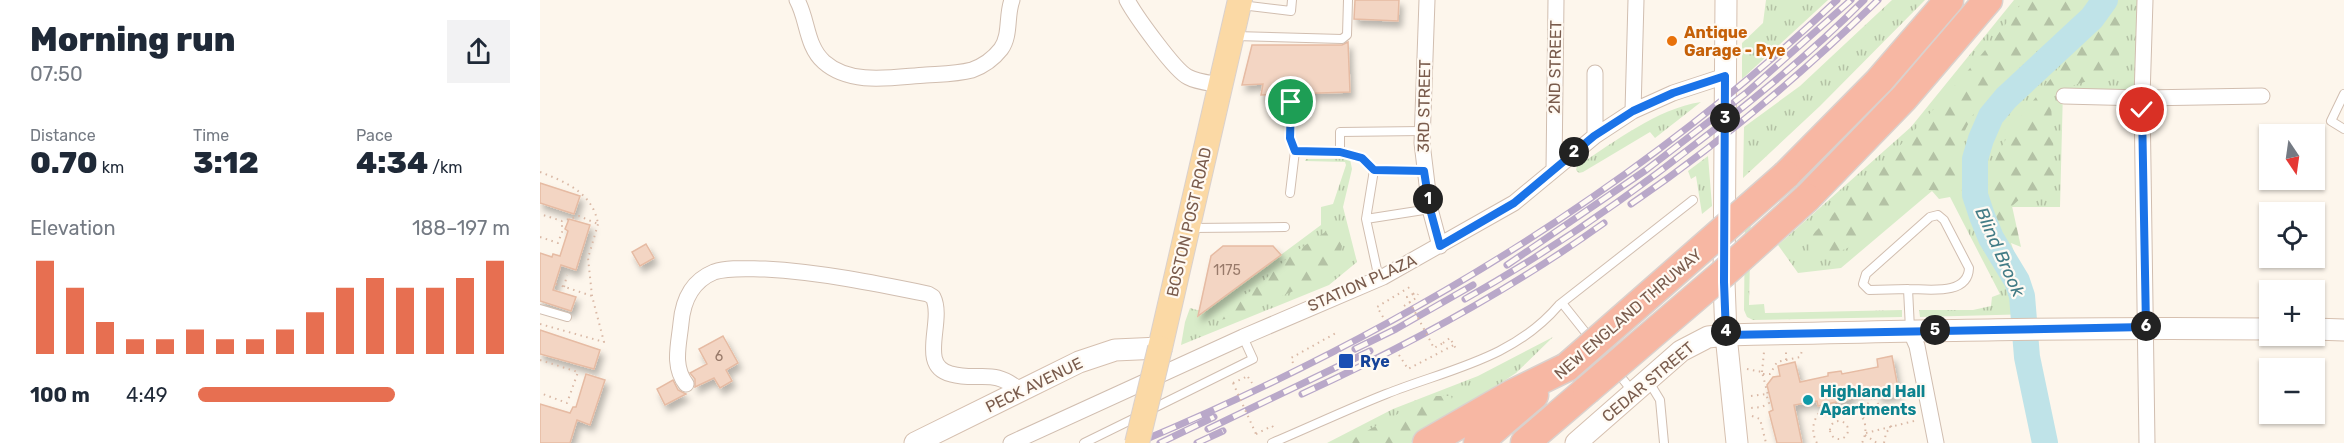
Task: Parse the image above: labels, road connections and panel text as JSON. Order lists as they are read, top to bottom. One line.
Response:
{"streets":{"highway":["NEW ENGLAND THRUWAY"],"main road":["BOSTON POST ROAD"],"street":["2ND STREET","3RD STREET","STATION PLAZA","CEDAR STREET","PECK AVENUE"]},"crossings":[["2ND STREET","STATION PLAZA"],["3RD STREET","STATION PLAZA"],["BOSTON POST ROAD","PECK AVENUE"]],"water":["Blind Brook"],"places":{"other":["Antique Garage - Rye","Highland Hall Apartments"],"transit":["Rye"]},"house_numbers":["1175","6"],"north":"bottom","page":{"heading":["Morning run","07:50"],"stats":[["Distance","0.70 km"],["Time","3:12"],["Pace","4:34 /km"]],"pins":["3","2","1","6","5","4"],"map_buttons":["+","−"],"chart":["Elevation","188–197 m"],"list":[{"name":"100 m","note":"4:49"}]}}
